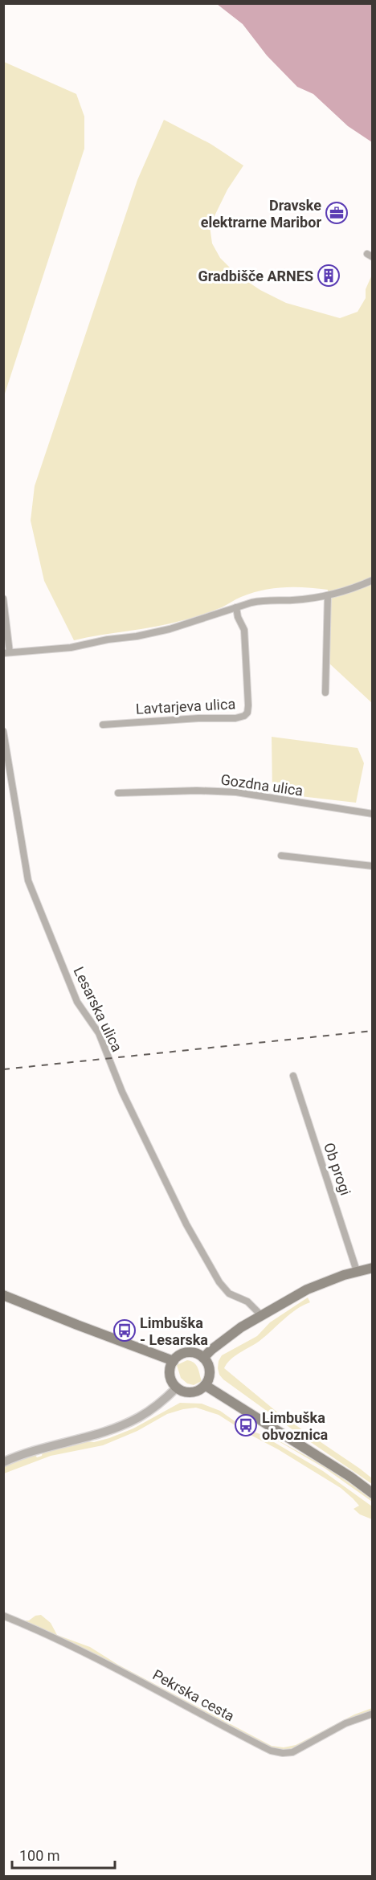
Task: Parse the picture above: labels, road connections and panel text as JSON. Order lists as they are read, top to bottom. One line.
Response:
{"streets":{"street":["Lavtarjeva ulica","Gozdna ulica","Lesarska ulica","Ob progi","Pekrska cesta"]},"places":{"office":["Dravske elektrarne Maribor"],"building":["Gradbišče ARNES"],"bus stop":["Limbuška - Lesarska","Limbuška obvoznica"]},"scale_bar":"100 m"}
